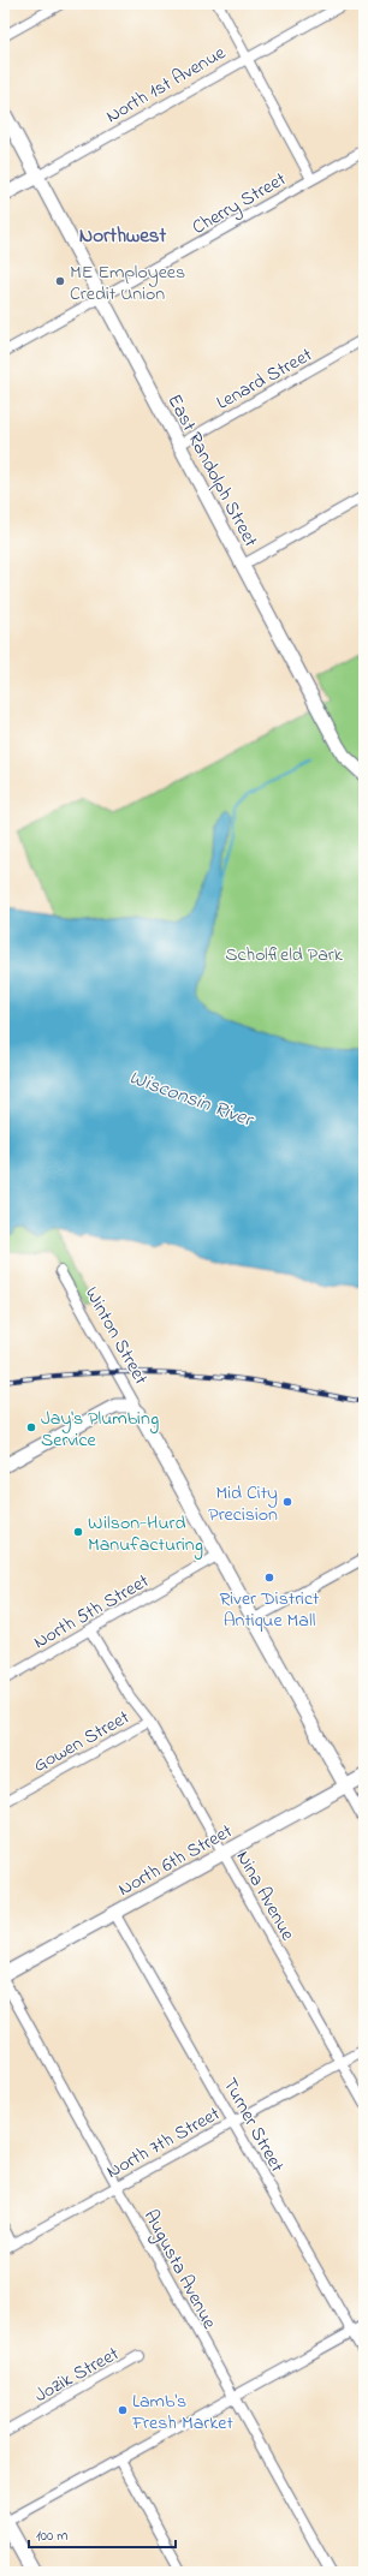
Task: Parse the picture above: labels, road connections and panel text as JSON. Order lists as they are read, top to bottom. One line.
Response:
{"streets":{"street":["North 1st Avenue","Cherry Street","Lenard Street","East Randolph Street","Winton Street","North 5th Street","Gowen Street","North 6th Street","Nina Avenue","Turner Street","North 7th Street","Augusta Avenue","Jozik Street"]},"crossings":[["North 1st Avenue","East Randolph Street"],["Cherry Street","East Randolph Street"],["Lenard Street","East Randolph Street"],["Winton Street","North 5th Street"],["Winton Street","North 6th Street"],["North 5th Street","Nina Avenue"],["Gowen Street","Nina Avenue"],["North 6th Street","Nina Avenue"],["North 6th Street","Turner Street"],["Nina Avenue","North 7th Street"],["Turner Street","North 7th Street"],["North 7th Street","Augusta Avenue"]],"districts":["Northwest"],"water":["Wisconsin River"],"parks":["Scholfield Park"],"places":["ME Employees Credit Union","Jay's Plumbing Service","Mid City Precision","Wilson-Hurd Manufacturing","River District Antique Mall","Lamb's Fresh Market"],"scale_bar":"100 m"}
